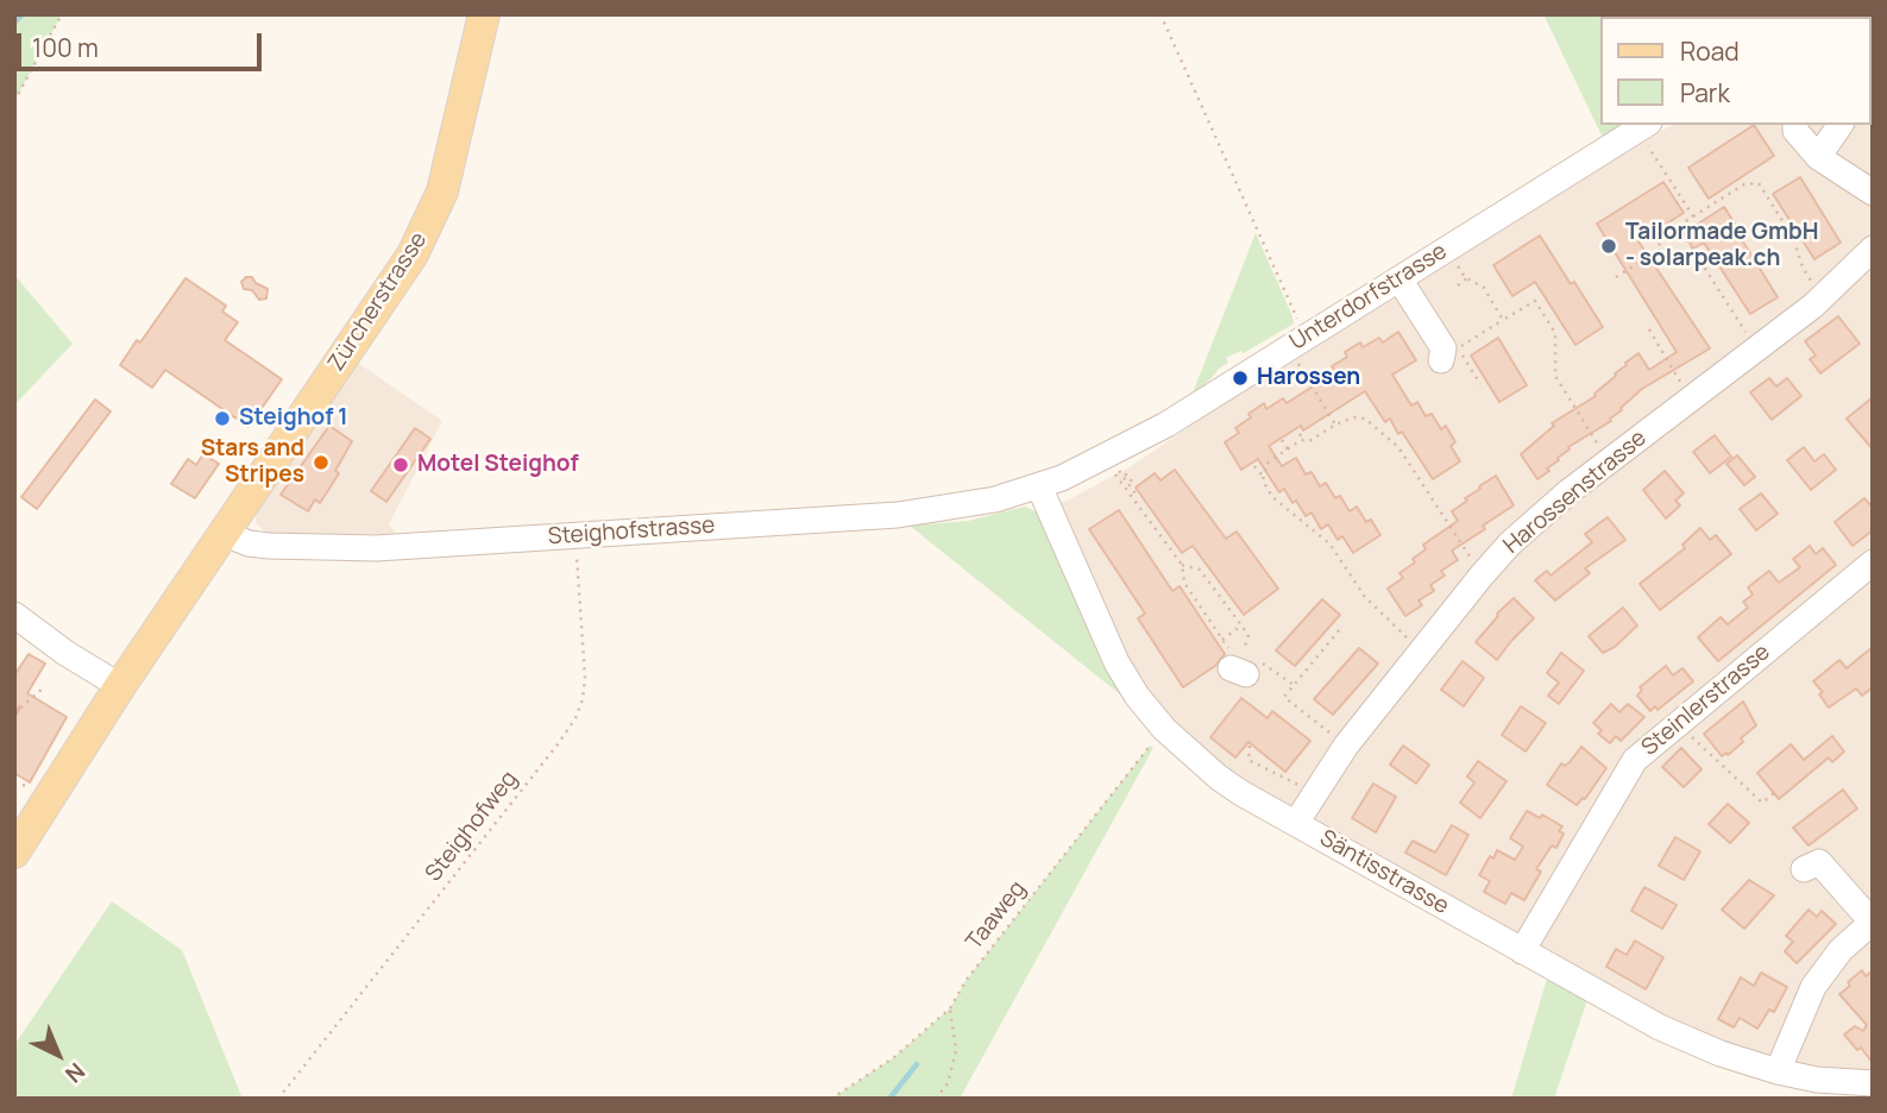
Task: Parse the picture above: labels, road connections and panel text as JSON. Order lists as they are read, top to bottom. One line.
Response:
{"streets":{"main road":["Zürcherstrasse"],"street":["Unterdorfstrasse","Harossenstrasse","Steighofstrasse","Steinlerstrasse","Säntisstrasse"],"path":["Steighofweg","Taaweg"]},"crossings":[["Unterdorfstrasse","Steighofstrasse"],["Unterdorfstrasse","Säntisstrasse"],["Zürcherstrasse","Steighofstrasse"],["Harossenstrasse","Säntisstrasse"],["Steighofstrasse","Steighofweg"],["Steighofstrasse","Säntisstrasse"],["Steinlerstrasse","Säntisstrasse"],["Säntisstrasse","Taaweg"]],"places":["Tailormade GmbH - solarpeak.ch","Harossen","Steighof 1","Stars and Stripes","Motel Steighof"],"legend":["Road","Park"],"scale_bar":"100 m","north":"bottom right"}
